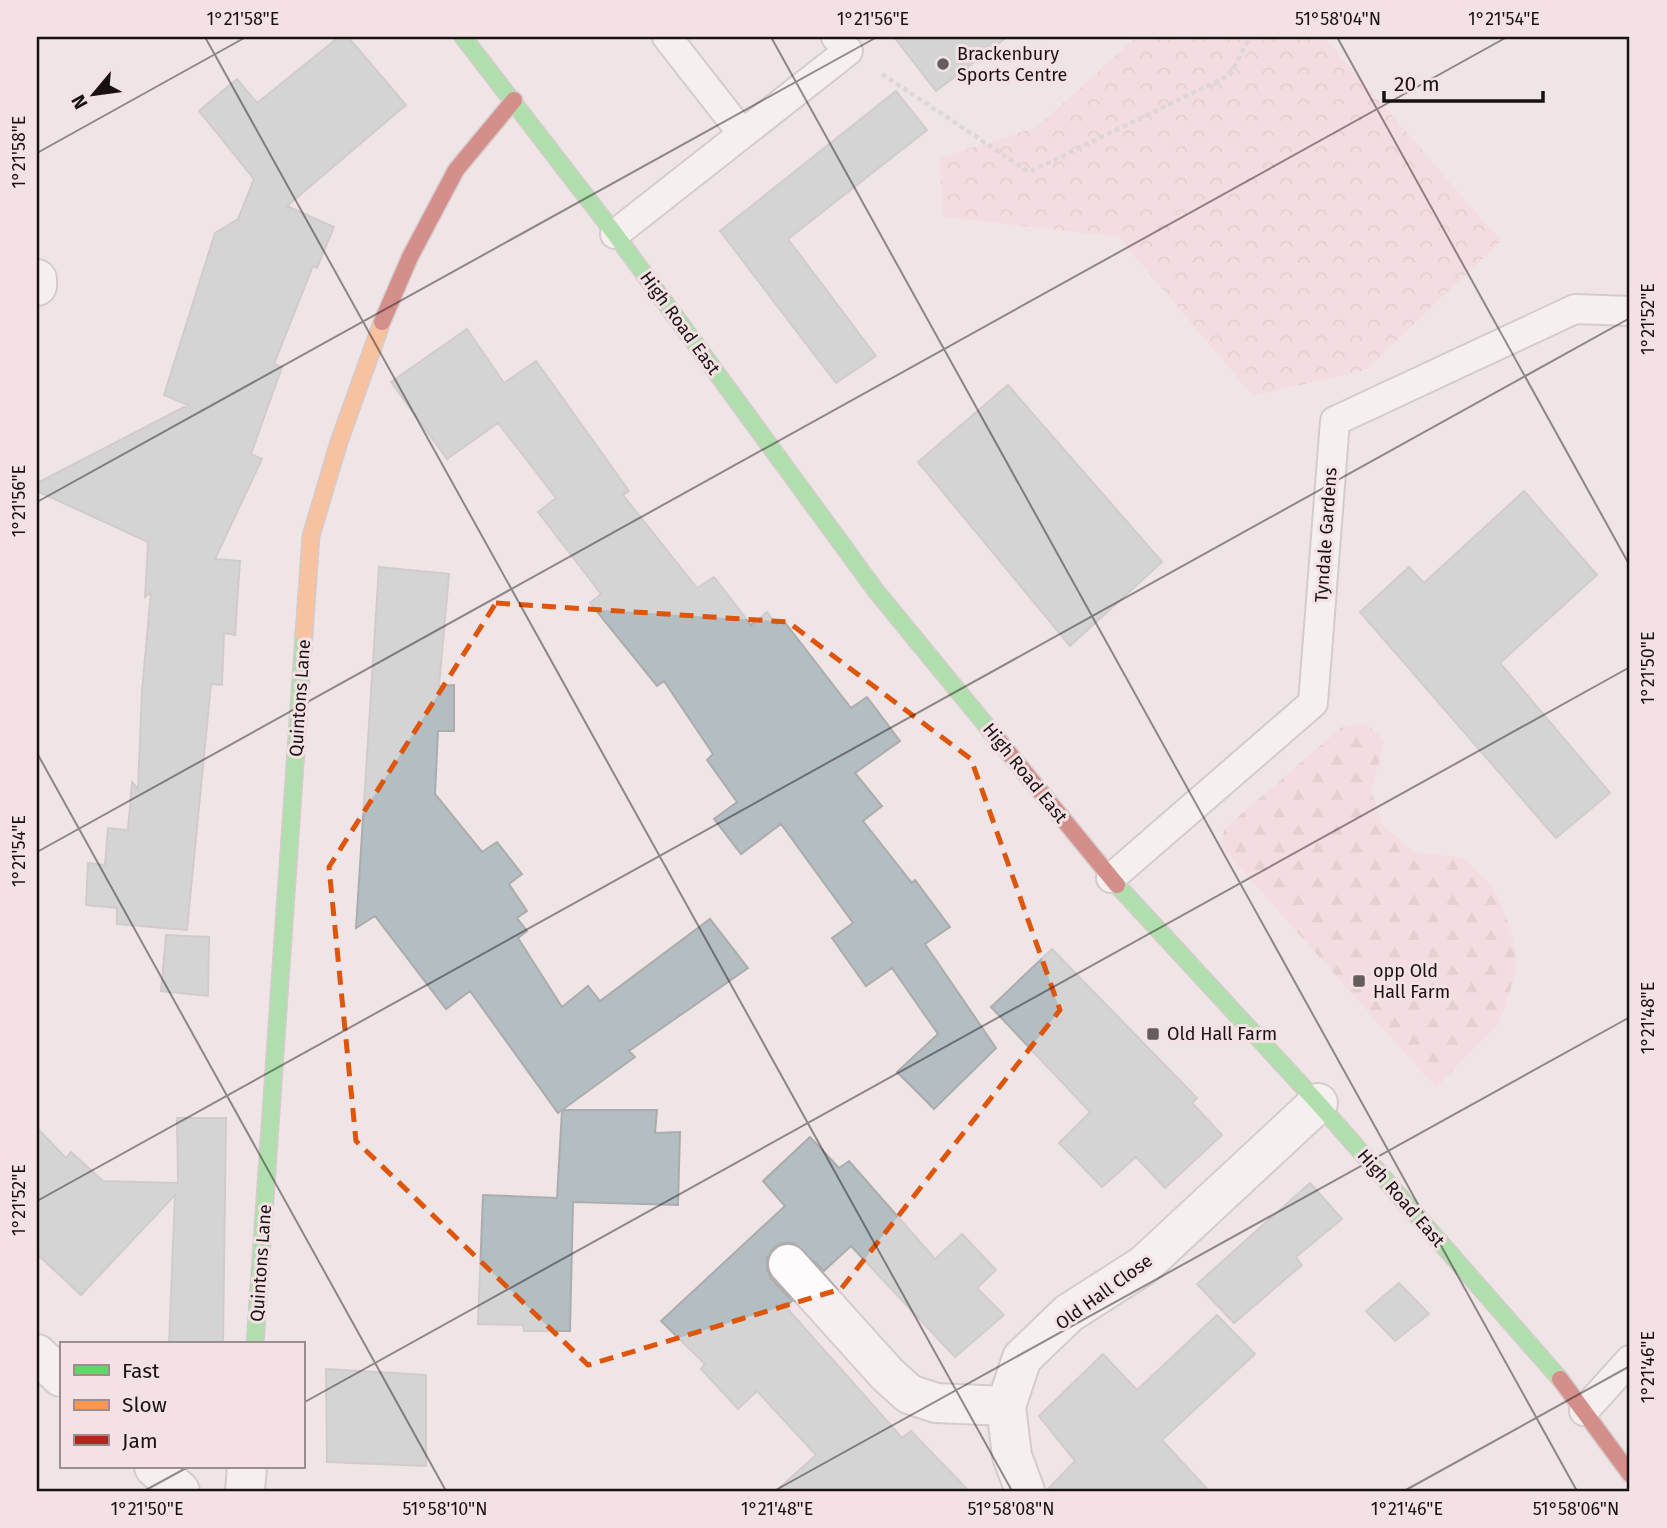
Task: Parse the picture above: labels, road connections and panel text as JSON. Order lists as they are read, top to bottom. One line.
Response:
{"streets":{"street":["High Road East","Quintons Lane","Old Hall Close"],"lane":["Tyndale Gardens"]},"crossings":[["High Road East","Tyndale Gardens"],["High Road East","Quintons Lane"],["High Road East","Old Hall Close"]],"places":{"other":["Brackenbury Sports Centre"],"transit":["opp Old Hall Farm","Old Hall Farm"]},"legend":["Fast","Slow","Jam"],"scale_bar":"20 m","north":"bottom left","coordinates":["1°21'58\"E","1°21'56\"E","51°58'04\"N","1°21'54\"E","1°21'52\"E","1°21'50\"E","1°21'48\"E","1°21'46\"E","51°58'10\"N","51°58'08\"N","51°58'06\"N"]}
